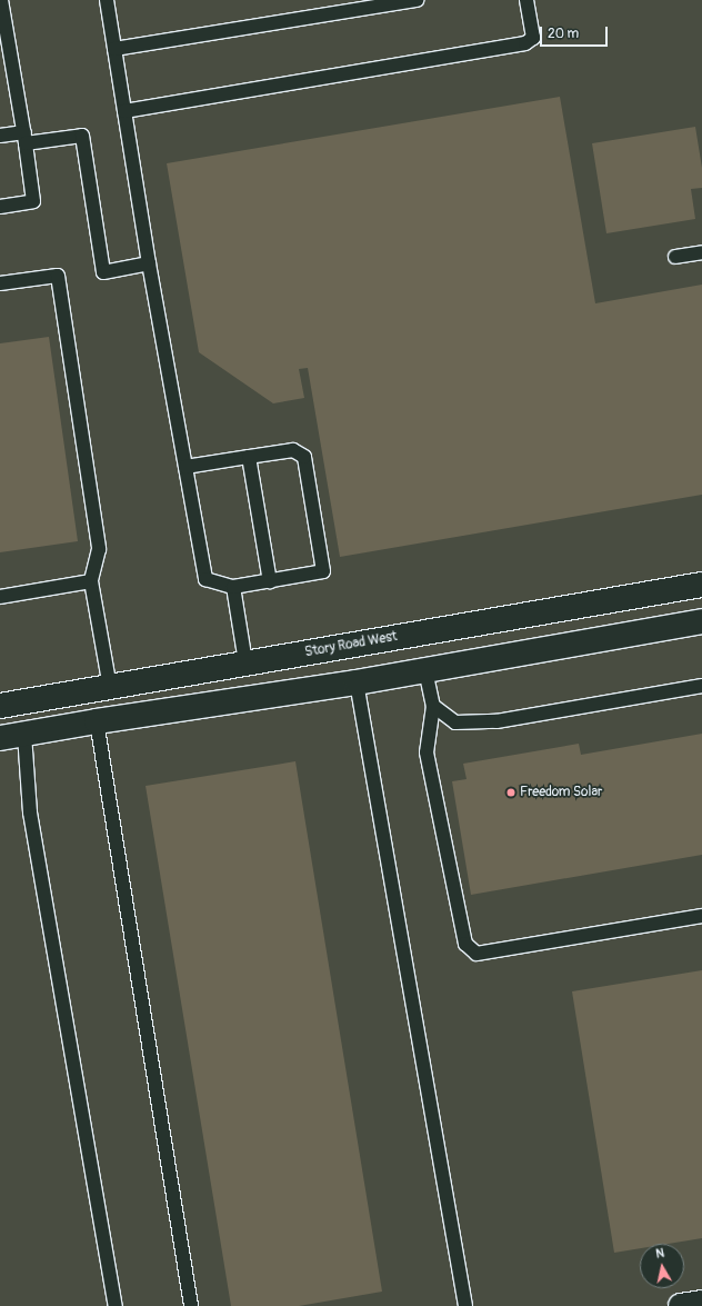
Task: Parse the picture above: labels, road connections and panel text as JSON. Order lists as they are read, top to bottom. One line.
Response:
{"streets":{"street":["Story Road West"]},"places":["Freedom Solar"],"scale_bar":"20 m","north":"top"}
